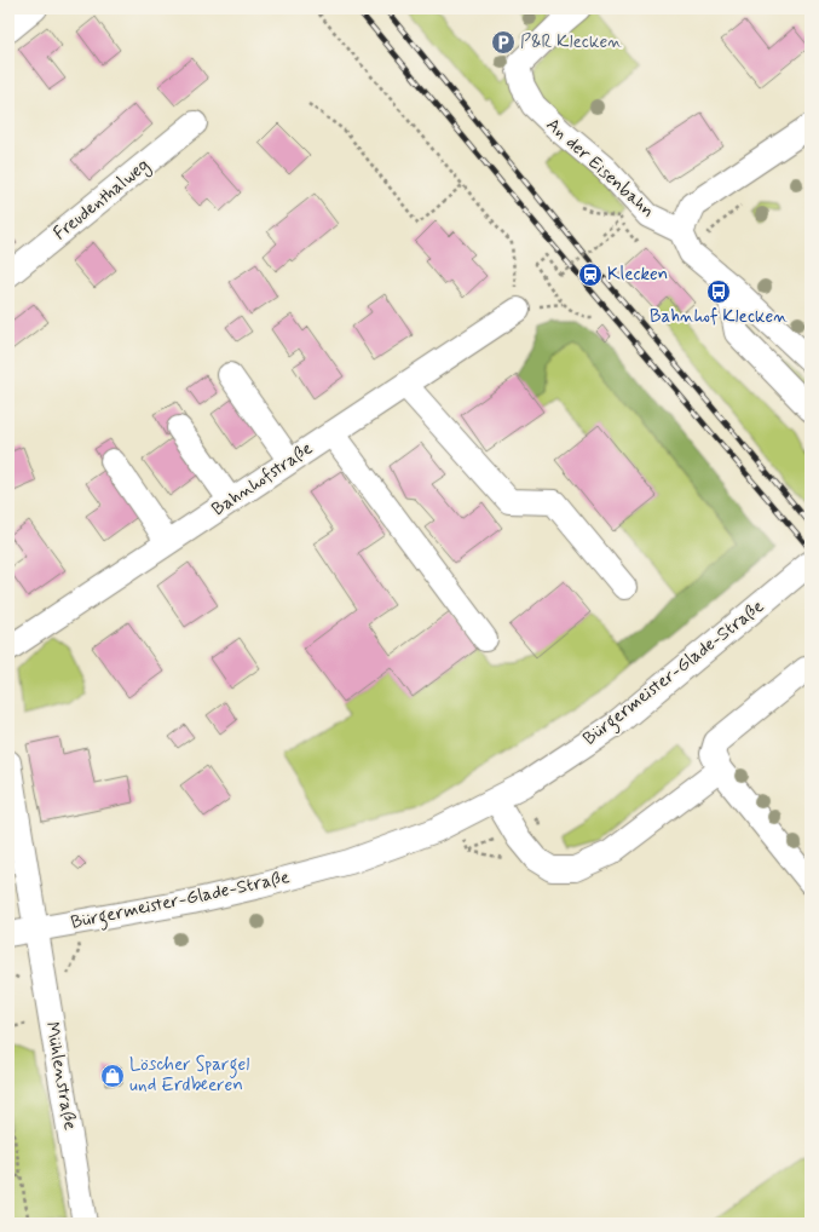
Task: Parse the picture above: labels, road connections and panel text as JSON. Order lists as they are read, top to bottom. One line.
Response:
{"streets":{"street":["An der Eisenbahn","Freudenthalweg","Bahnhofstraße","Bürgermeister-Glade-Straße","Mühlenstraße"]},"crossings":[["Bürgermeister-Glade-Straße","Mühlenstraße"]],"places":{"parking":["P&R Klecken"],"station":["Klecken"],"bus stop":["Bahnhof Klecken"],"shop":["Löscher Spargel und Erdbeeren"]}}
